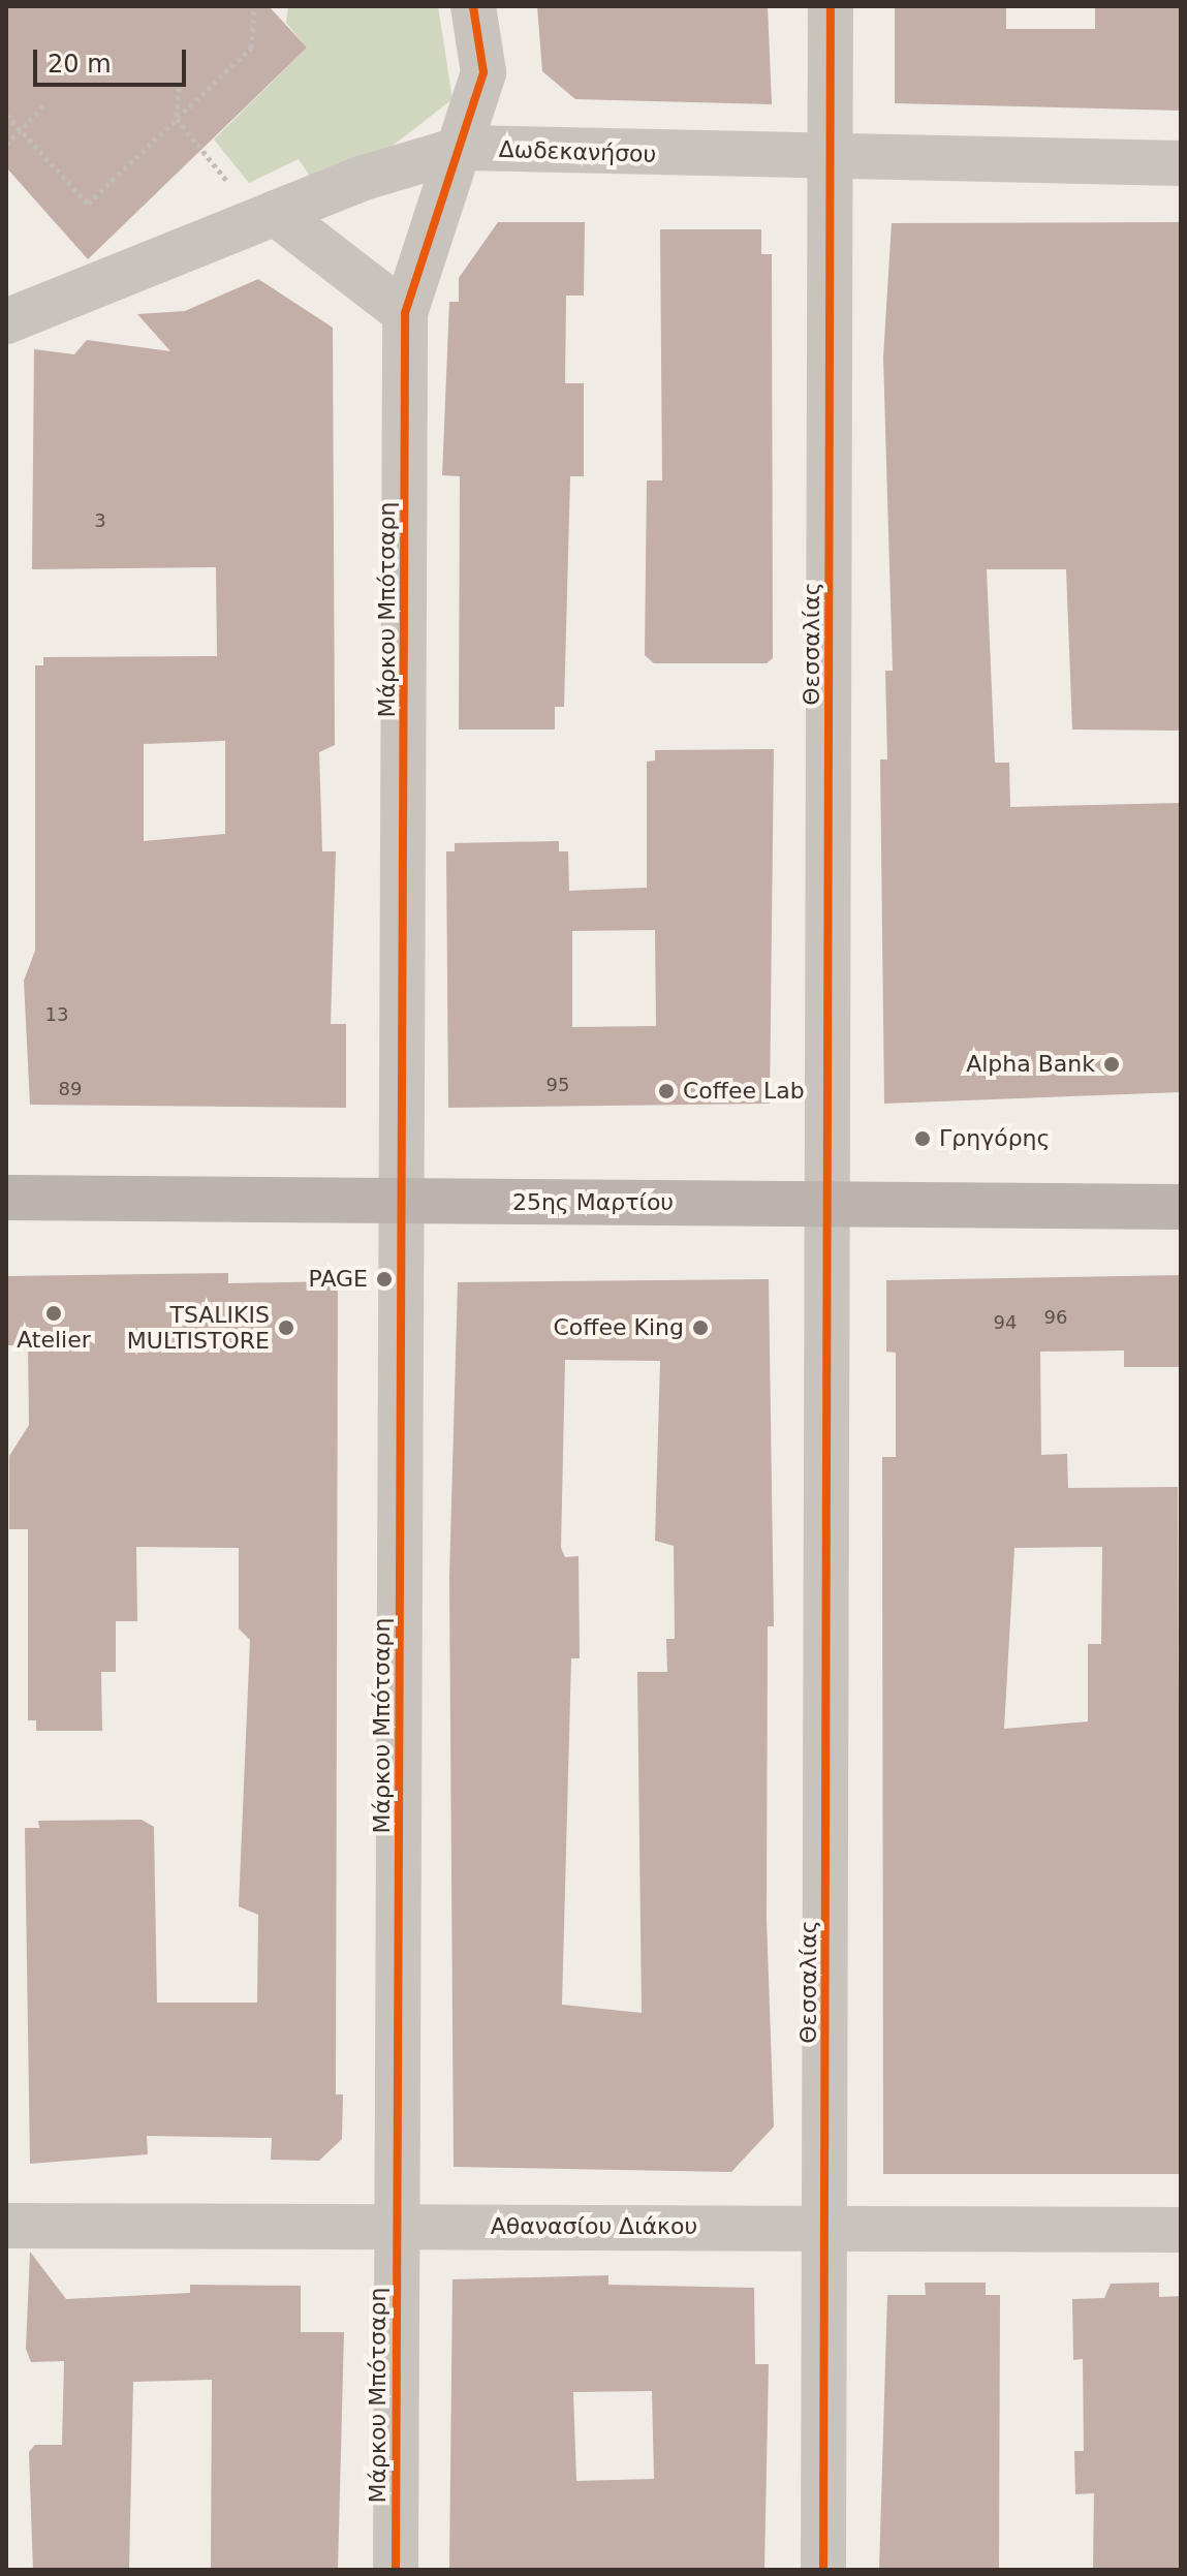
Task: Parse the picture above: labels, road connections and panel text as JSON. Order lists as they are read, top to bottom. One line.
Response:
{"streets":{"main road":["25ης Μαρτίου"],"street":["Δωδεκανήσου","Μάρκου Μπότσαρη","Θεσσαλίας","Αθανασίου Διάκου"]},"crossings":[["Δωδεκανήσου","Μάρκου Μπότσαρη"],["Δωδεκανήσου","Θεσσαλίας"],["Μάρκου Μπότσαρη","25ης Μαρτίου"],["Μάρκου Μπότσαρη","Αθανασίου Διάκου"],["Θεσσαλίας","25ης Μαρτίου"],["Θεσσαλίας","Αθανασίου Διάκου"]],"places":["Alpha Bank","Coffee Lab","Γρηγόρης","PAGE","Atelier","TSALIKIS MULTISTORE","Coffee King"],"house_numbers":["3","13","95","89","96","94"],"scale_bar":"20 m"}
